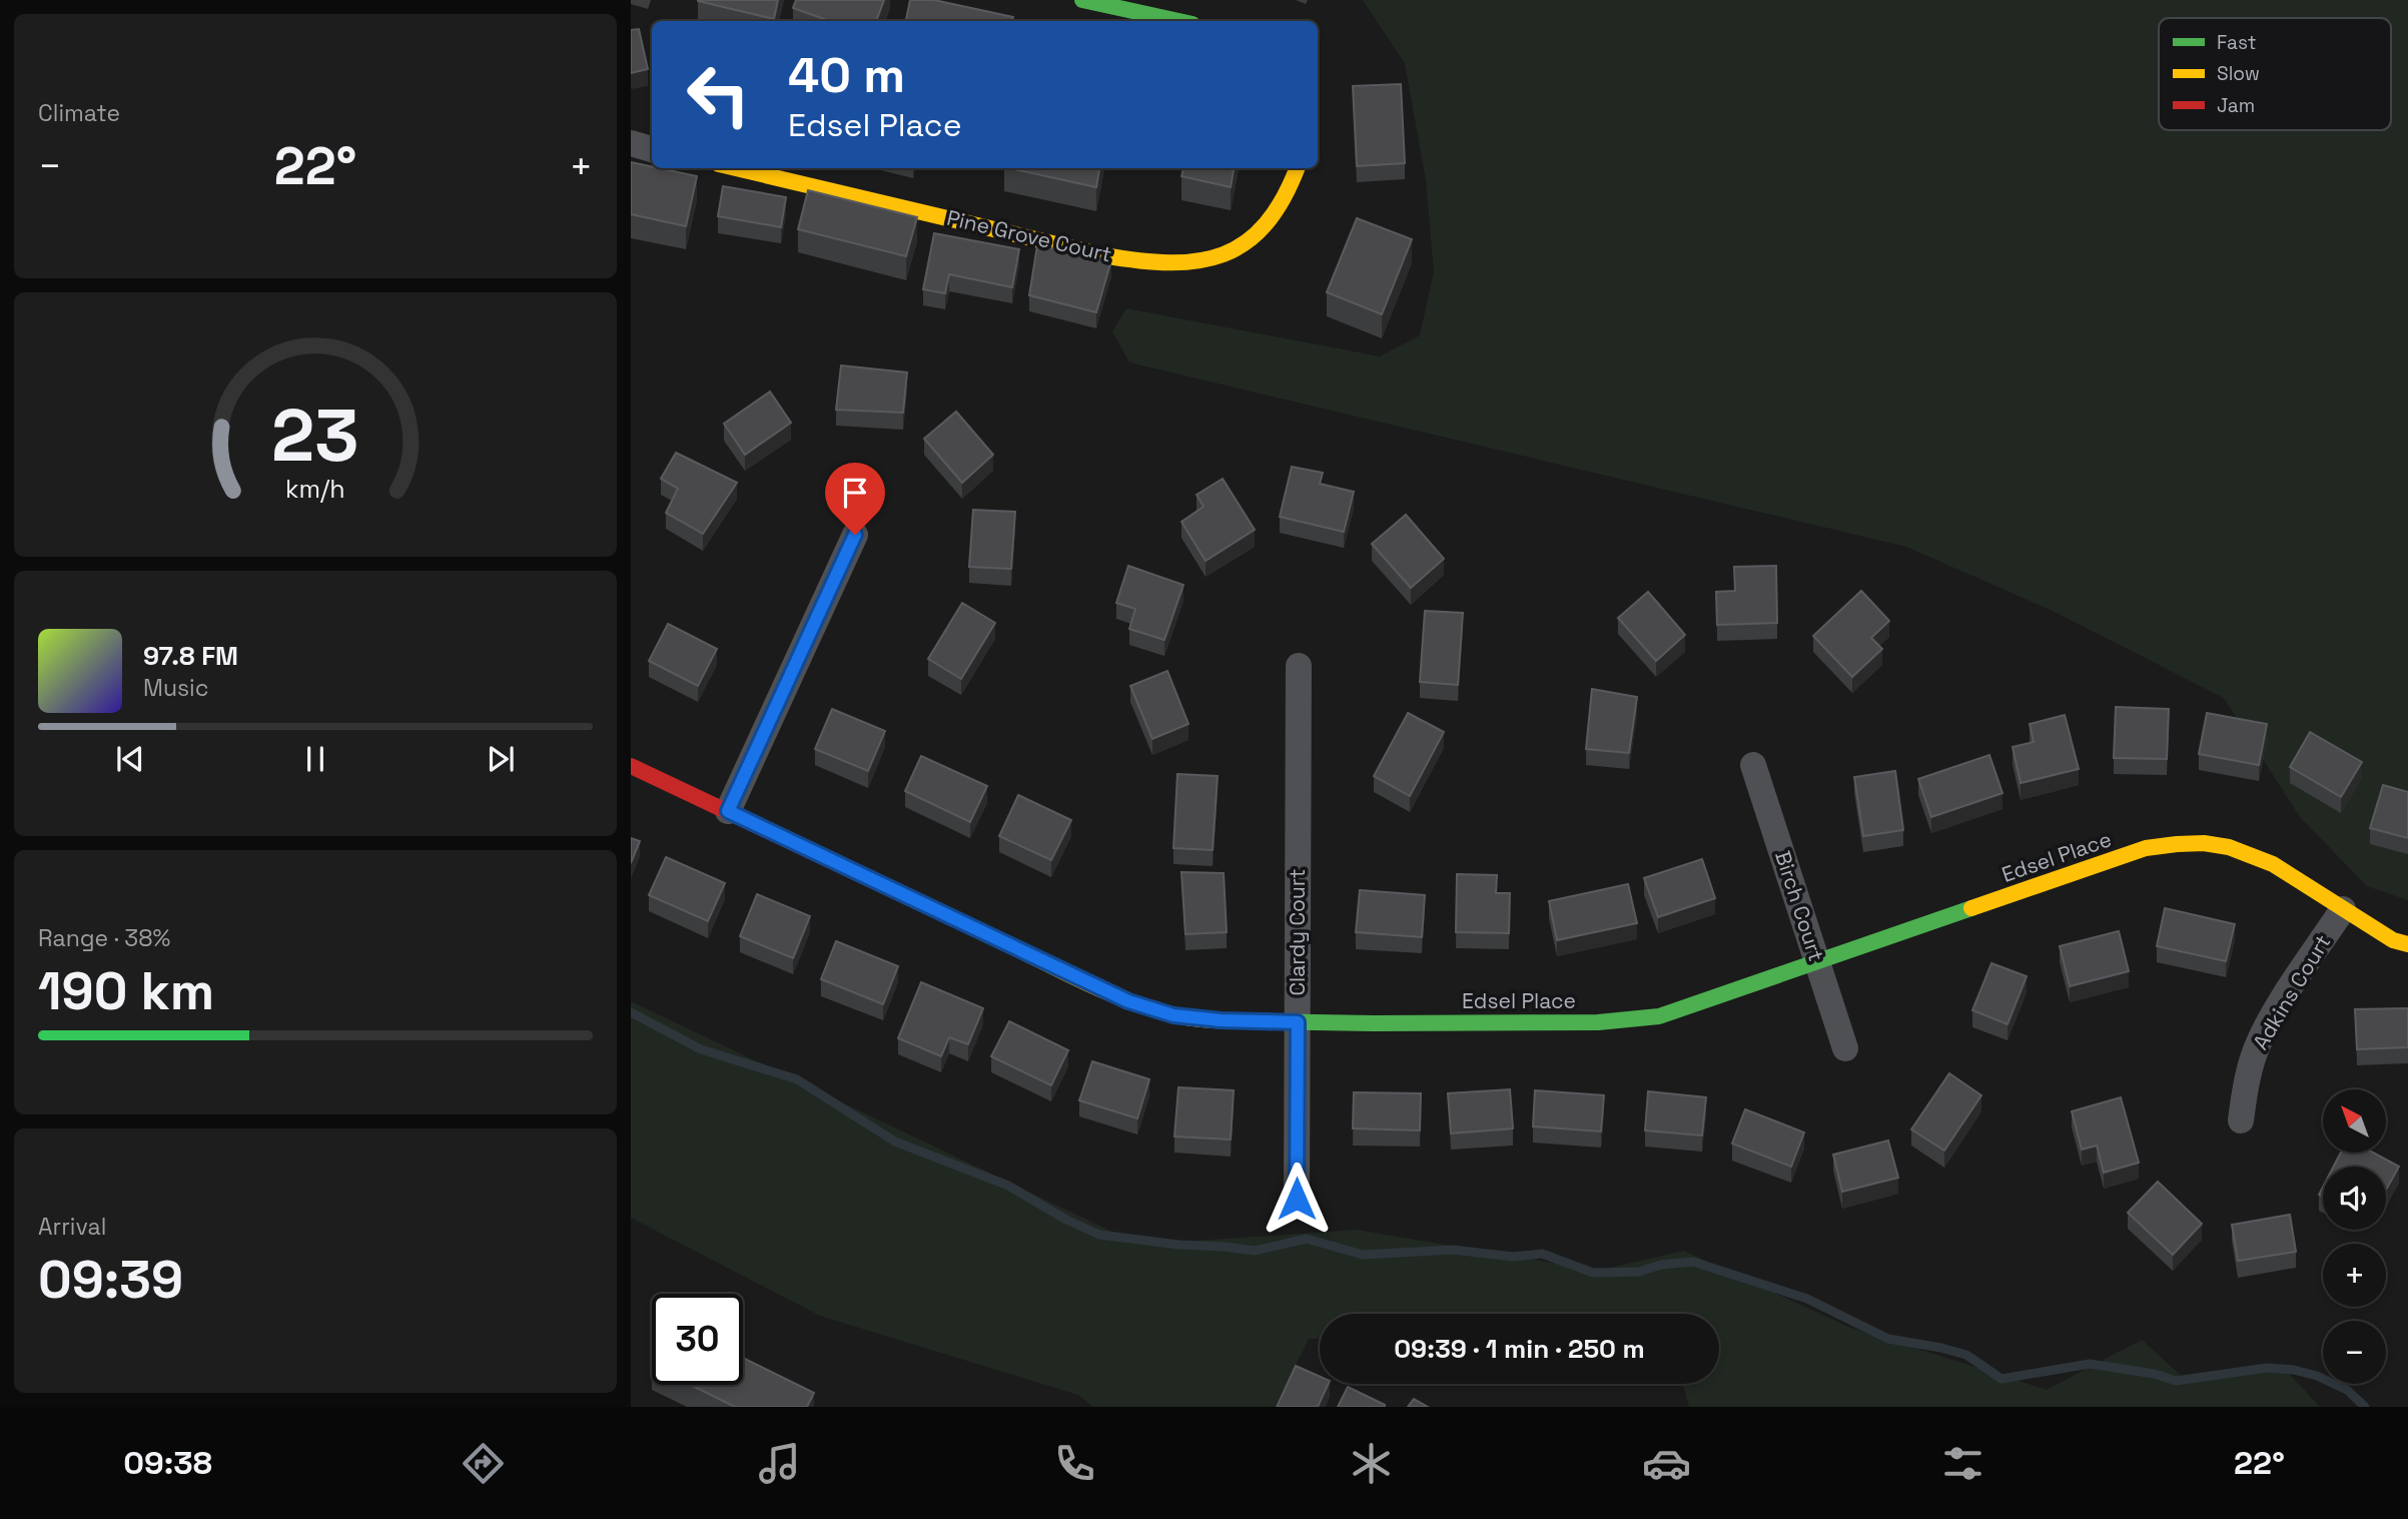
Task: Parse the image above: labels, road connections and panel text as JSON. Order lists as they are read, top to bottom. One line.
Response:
{"streets":{"street":["Pine Grove Court","Edsel Place","Birch Court","Clardy Court","Adkins Court"]},"crossings":[["Edsel Place","Birch Court"],["Edsel Place","Clardy Court"],["Edsel Place","Adkins Court"]],"legend":["Fast","Slow","Jam"],"north":"top left","page":{"tile":["Climate",["Range · 38%","190 km"],["Arrival","09:39"]],"turn":["40 m","Edsel Place"],"heat":["−","22°","+"],"song":["97.8 FM","Music"],"map_buttons":["+","−"],"limit":"30","trip":"09:39 · 1 min · 250 m","tabs":["09:38","22°"],"gauge":["23","km/h"]}}
